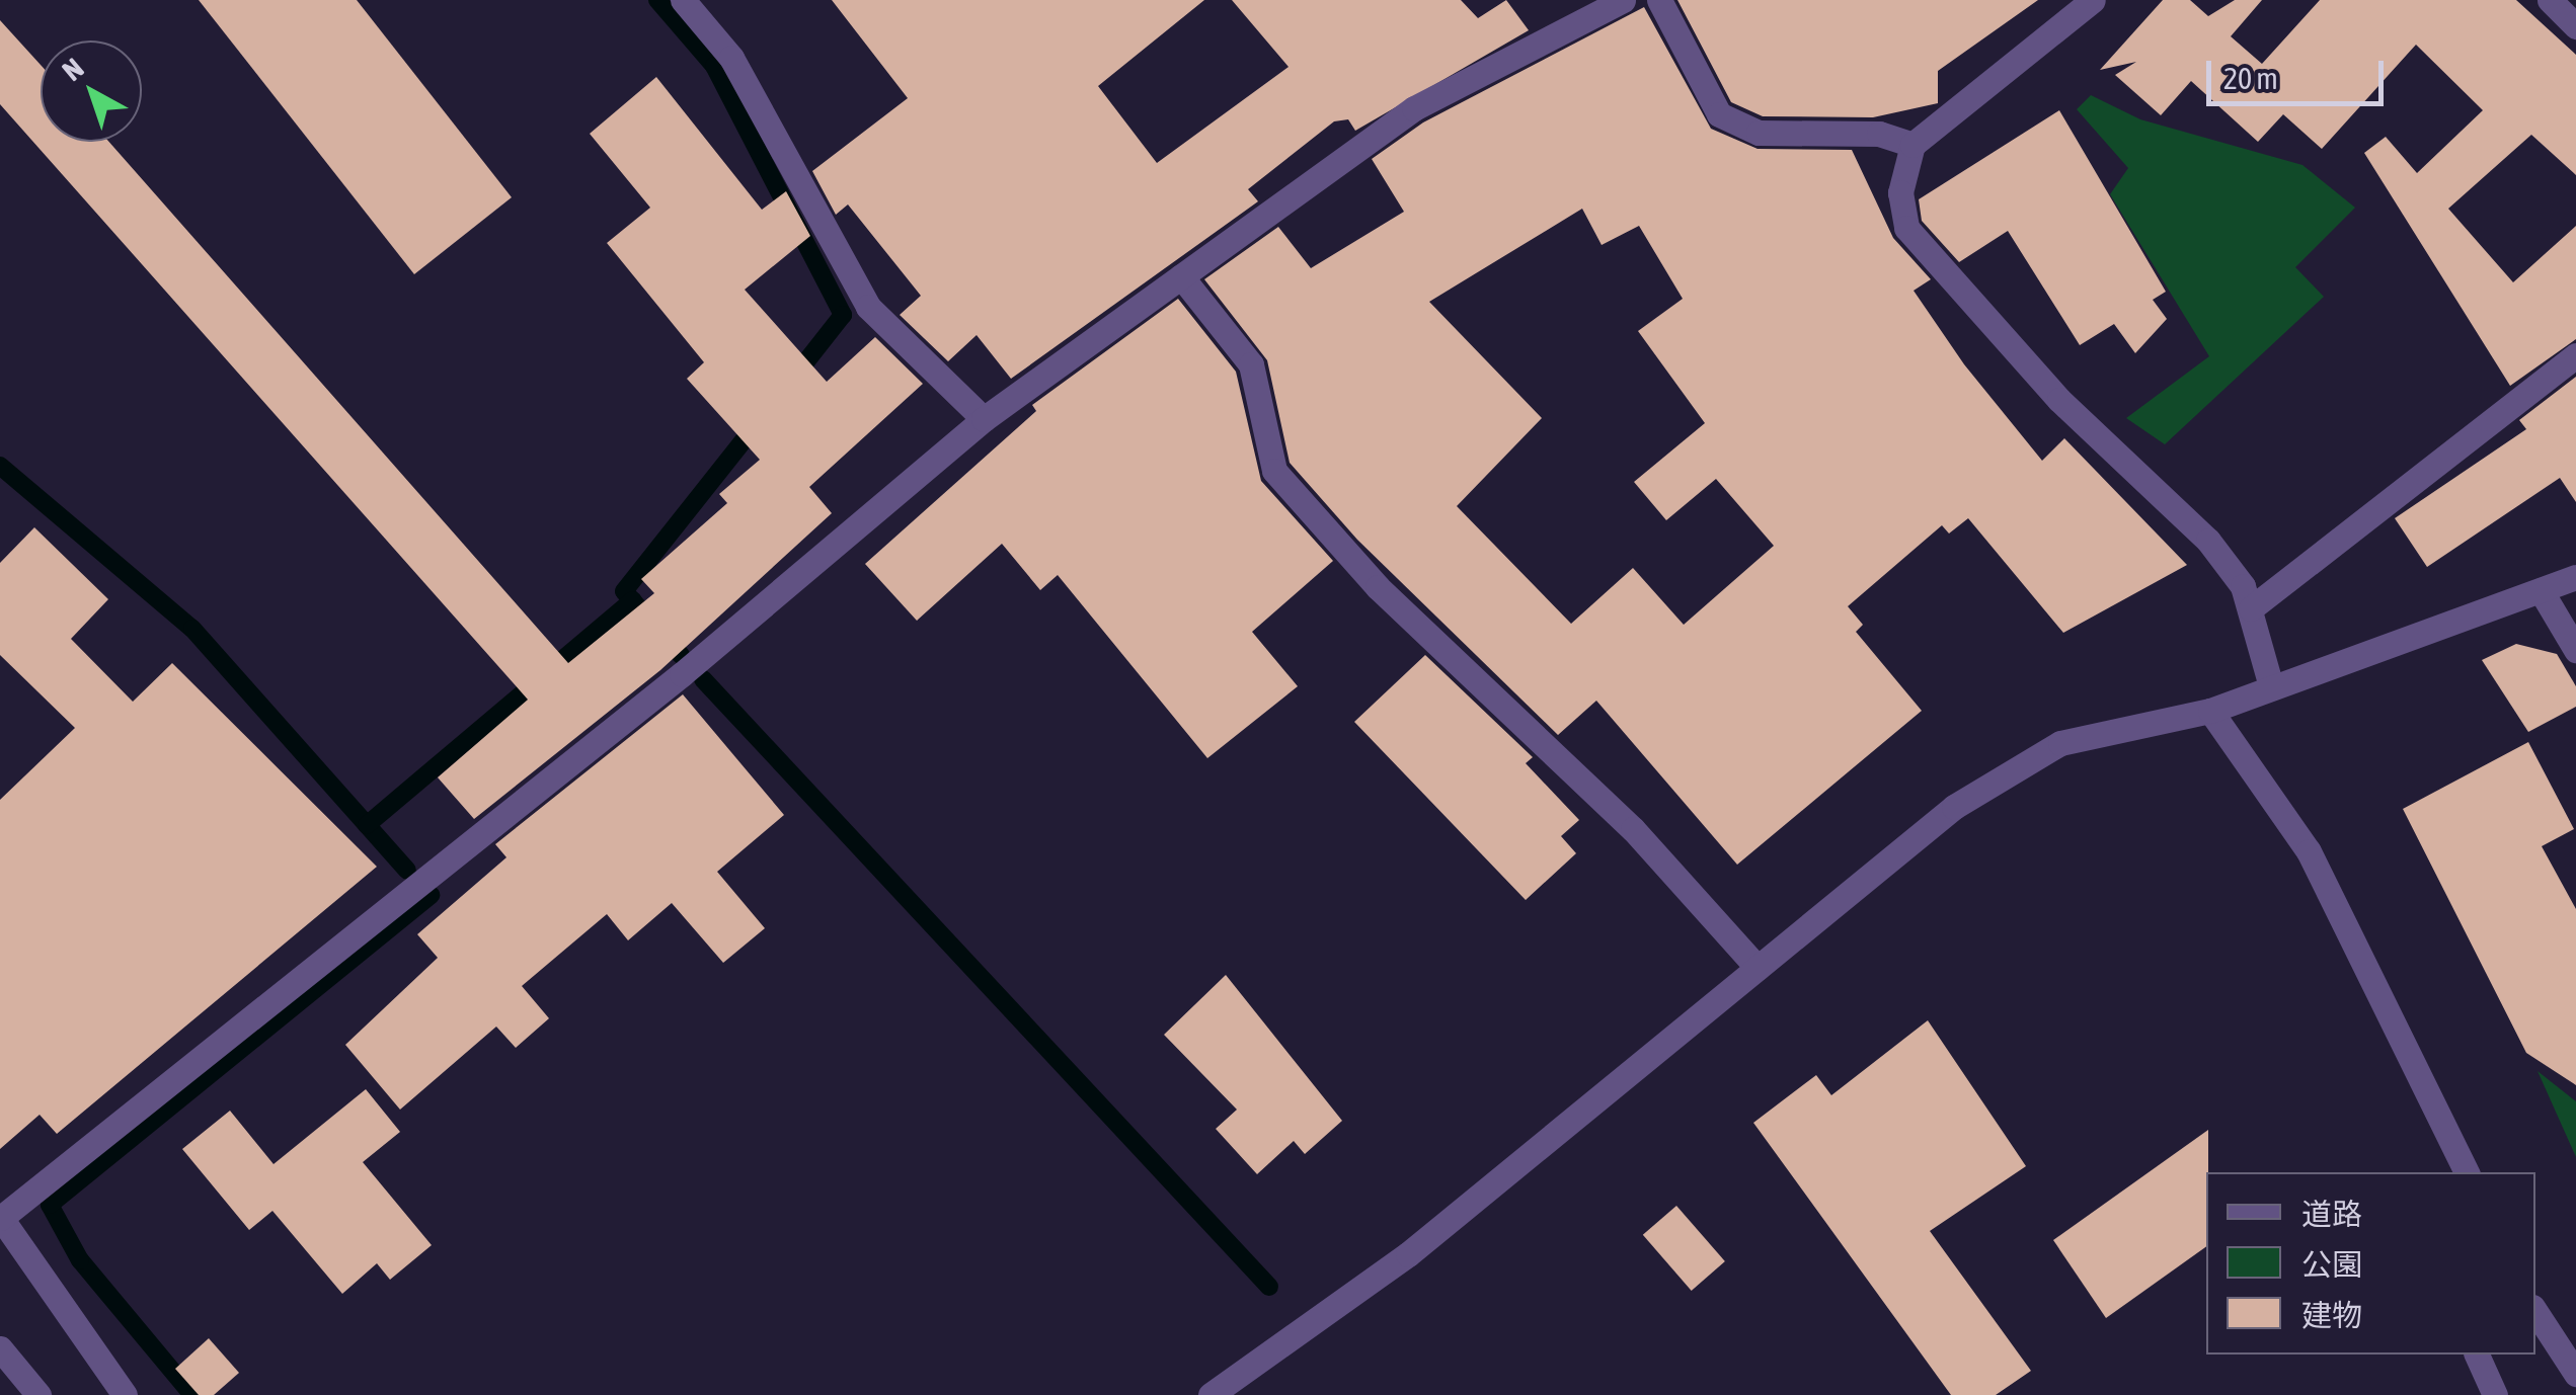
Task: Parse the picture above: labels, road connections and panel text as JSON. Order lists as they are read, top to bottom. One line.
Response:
{"legend":["道路","公園","建物"],"scale_bar":"20 m","north":"top left"}
